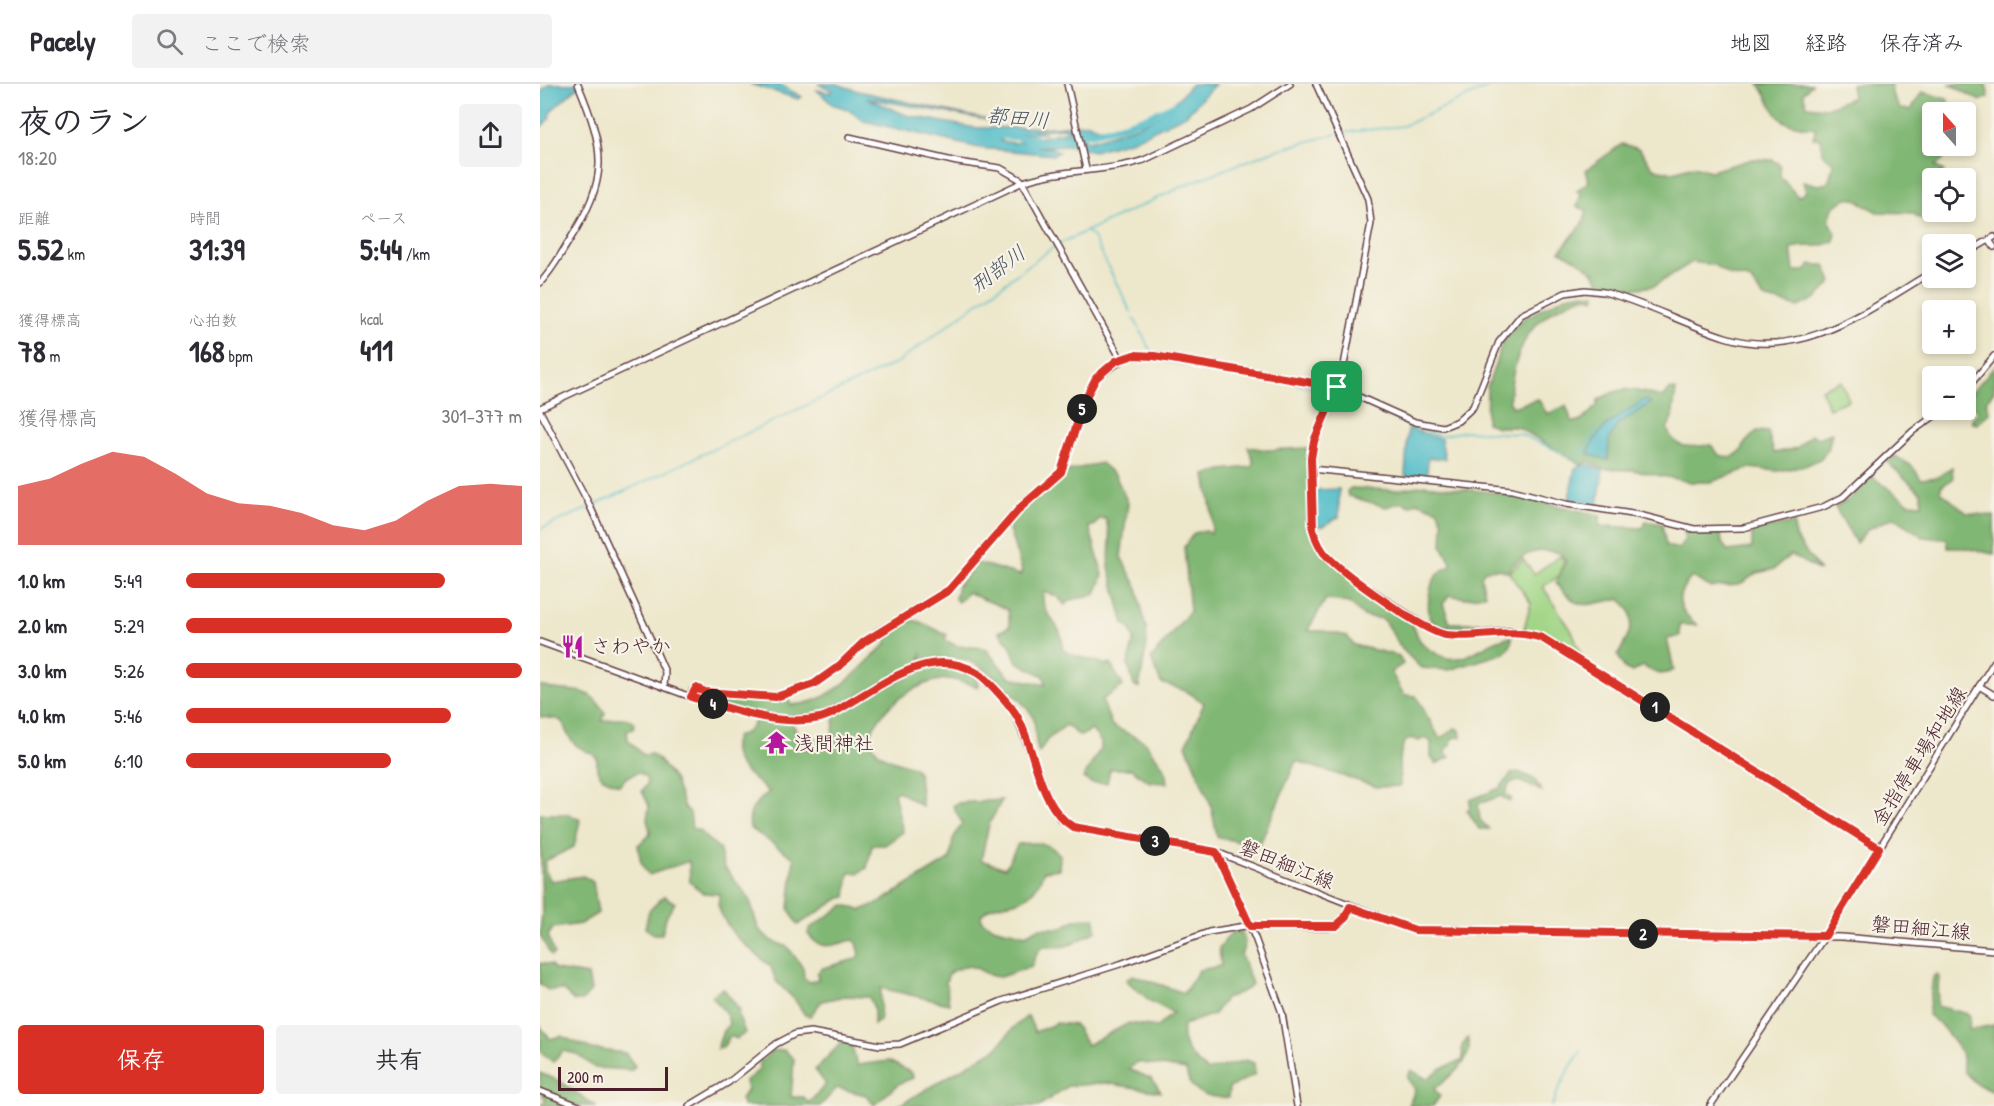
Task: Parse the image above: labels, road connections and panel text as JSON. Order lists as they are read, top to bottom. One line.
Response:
{"streets":{"street":["金指停車場和地線","磐田細江線"]},"crossings":[["金指停車場和地線","磐田細江線"]],"water":["都田川","刑部川"],"places":{"restaurant":["さわやか"],"temple":["浅間神社"]},"scale_bar":"200 m","north":"top","page":{"header":"Pacely","search":"ここで検索","nav":["地図","経路","保存済み"],"heading":["夜のラン","18:20"],"map_buttons":["+","−"],"stats":[["距離","5.52 km"],["時間","31:39"],["ペース","5:44 /km"],["獲得標高","78 m"],["心拍数","168 bpm"],["kcal","411"]],"chart":["獲得標高","301–377 m"],"pins":["5","4","1","3","2"],"list":[{"name":"1.0 km","note":"5:49"},{"name":"2.0 km","note":"5:29"},{"name":"3.0 km","note":"5:26"},{"name":"4.0 km","note":"5:46"},{"name":"5.0 km","note":"6:10"}],"buttons":["保存","共有"],"scale":"200 m"}}
